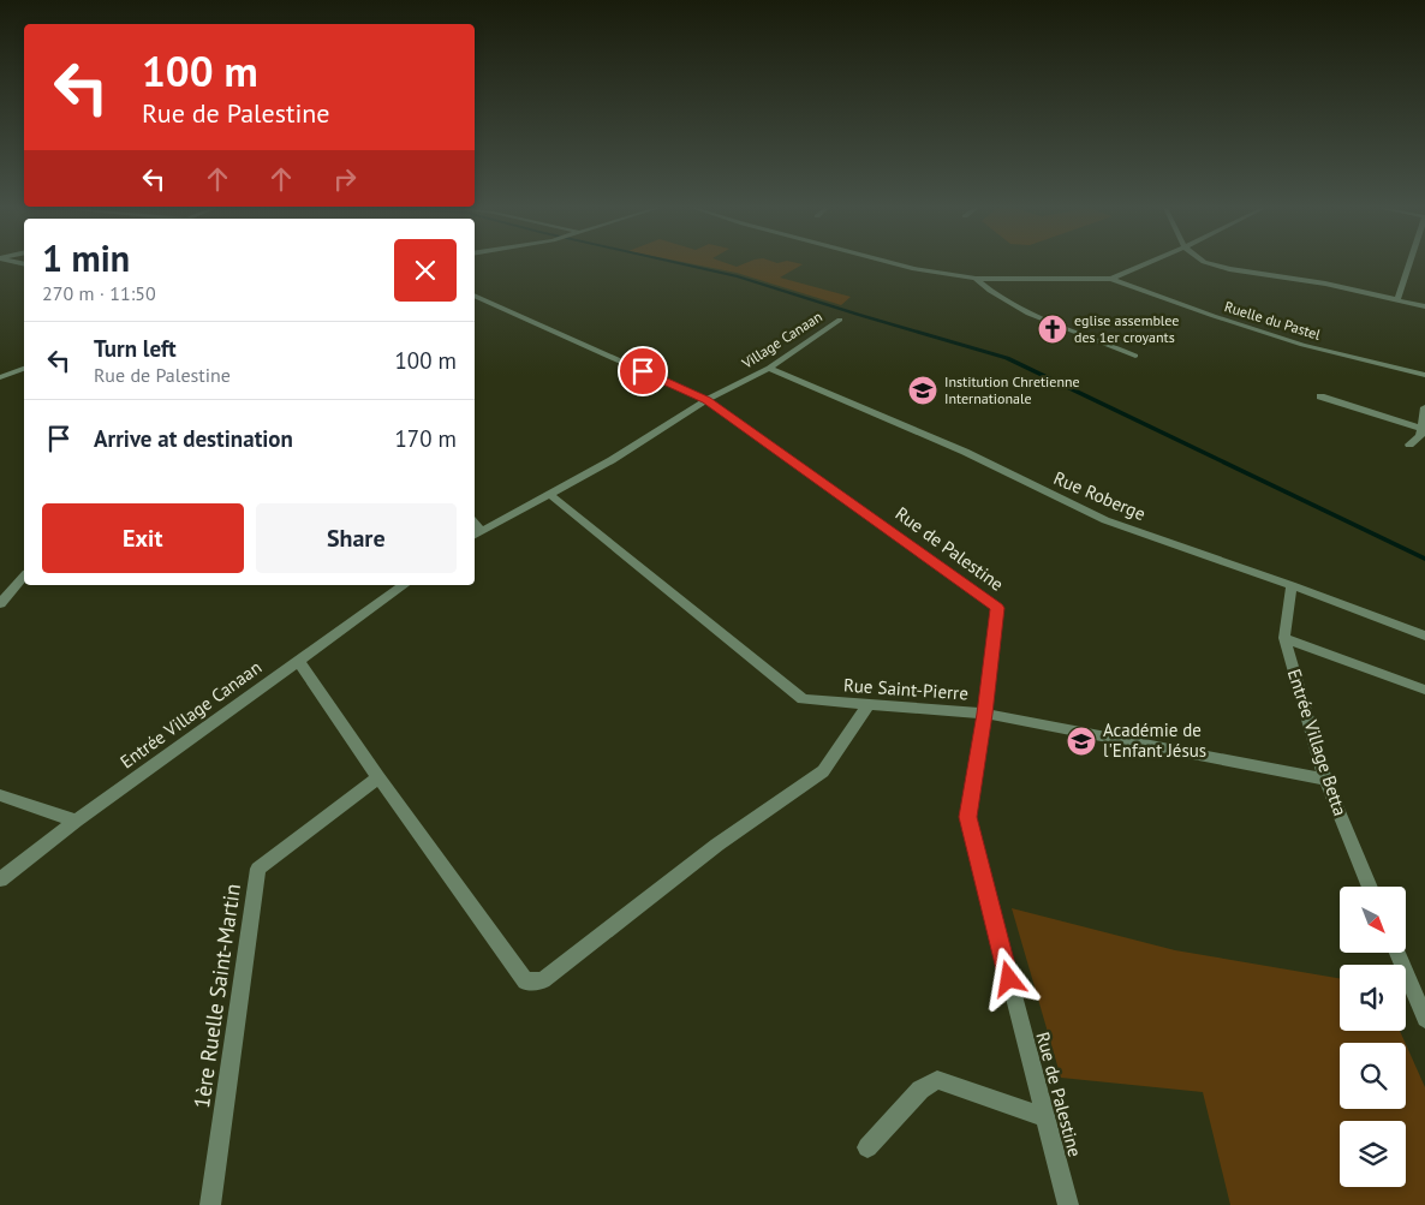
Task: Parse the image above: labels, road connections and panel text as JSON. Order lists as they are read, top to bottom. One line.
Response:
{"streets":{"street":["Ruelle du Pastel","Village Canaan","Rue Roberge","Rue de Palestine","Rue Saint-Pierre","Entrée Village Canaan","Entrée Village Betta","1ère Ruelle Saint-Martin"]},"crossings":[["Village Canaan","Rue Roberge"],["Village Canaan","Rue de Palestine"],["Rue Roberge","Entrée Village Betta"],["Rue de Palestine","Rue Saint-Pierre"],["Rue Saint-Pierre","Entrée Village Betta"]],"places":{"church":["eglise assemblee des 1er croyants"],"school or university":["Institution Chretienne Internationale","Académie de l'Enfant Jésus"]},"north":"bottom right","page":{"turn":["100 m","Rue de Palestine"],"heading":["1 min","270 m · 11:50"],"list":[{"name":"Turn left","note":"Rue de Palestine","value":"100 m"},{"name":"Arrive at destination","value":"170 m"}],"buttons":["Exit","Share"]}}
